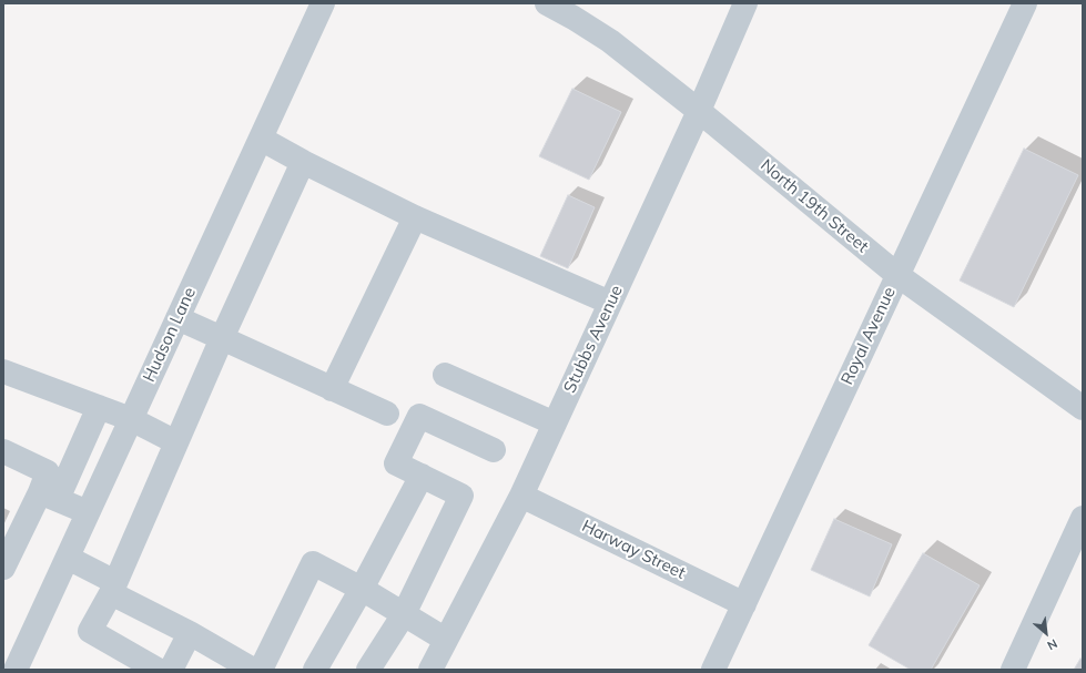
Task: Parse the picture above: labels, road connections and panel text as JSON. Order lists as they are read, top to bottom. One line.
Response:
{"streets":{"street":["North 19th Street","Hudson Lane","Royal Avenue","Stubbs Avenue","Harway Street"]},"crossings":[["North 19th Street","Royal Avenue"],["North 19th Street","Stubbs Avenue"],["Royal Avenue","Harway Street"],["Stubbs Avenue","Harway Street"]],"north":"bottom right"}
